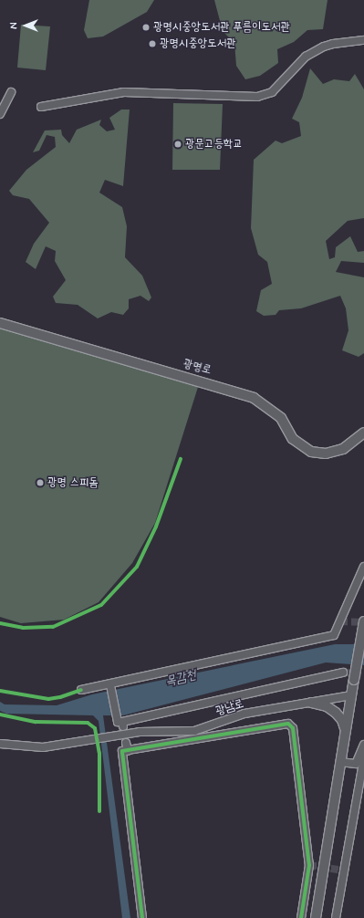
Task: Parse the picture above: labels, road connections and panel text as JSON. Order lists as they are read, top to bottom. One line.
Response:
{"streets":{"main road":["광명로"],"street":["광남로"]},"water":["목감천"],"places":["광명시중앙도서관 푸름이도서관","광명시중앙도서관","광문고등학교","광명 스피돔"],"north":"left"}
